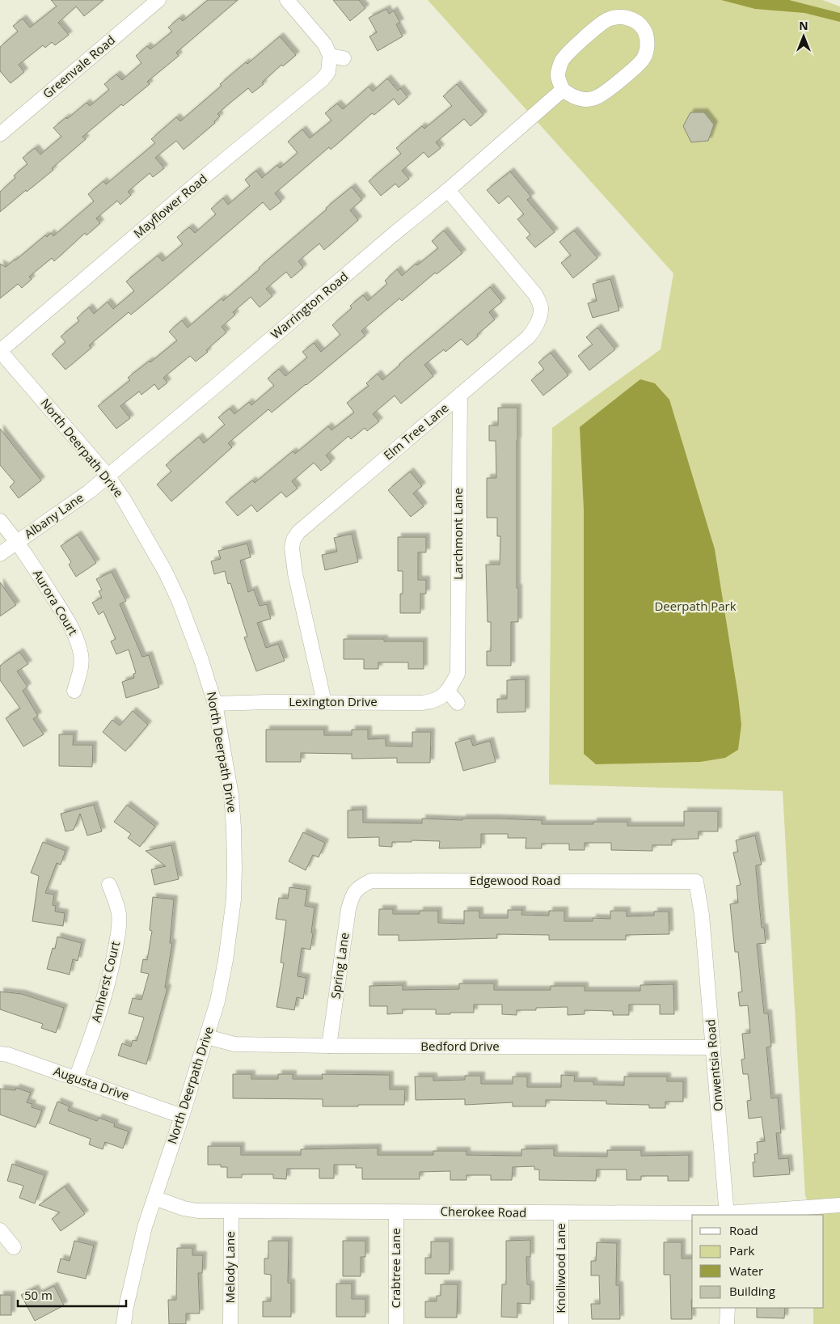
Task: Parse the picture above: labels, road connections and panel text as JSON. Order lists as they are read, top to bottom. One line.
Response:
{"streets":{"street":["Greenvale Road","Mayflower Road","Warrington Road","Elm Tree Lane","North Deerpath Drive","Albany Lane","Larchmont Lane","Aurora Court","Lexington Drive","Edgewood Road","Spring Lane","Amherst Court","Bedford Drive","Onwentsia Road","Augusta Drive","Cherokee Road","Melody Lane","Crabtree Lane","Knollwood Lane"]},"crossings":[["Mayflower Road","North Deerpath Drive"],["Warrington Road","Elm Tree Lane"],["Warrington Road","North Deerpath Drive"],["Warrington Road","Albany Lane"],["Elm Tree Lane","Larchmont Lane"],["Elm Tree Lane","Lexington Drive"],["North Deerpath Drive","Albany Lane"],["North Deerpath Drive","Lexington Drive"],["North Deerpath Drive","Bedford Drive"],["North Deerpath Drive","Augusta Drive"],["North Deerpath Drive","Cherokee Road"],["Albany Lane","Aurora Court"],["Larchmont Lane","Lexington Drive"],["Edgewood Road","Spring Lane"],["Edgewood Road","Onwentsia Road"],["Spring Lane","Bedford Drive"],["Amherst Court","Augusta Drive"],["Bedford Drive","Onwentsia Road"],["Onwentsia Road","Cherokee Road"],["Cherokee Road","Melody Lane"],["Cherokee Road","Crabtree Lane"],["Cherokee Road","Knollwood Lane"]],"parks":["Deerpath Park"],"legend":["Road","Park","Water","Building"],"scale_bar":"50 m","north":"top"}
